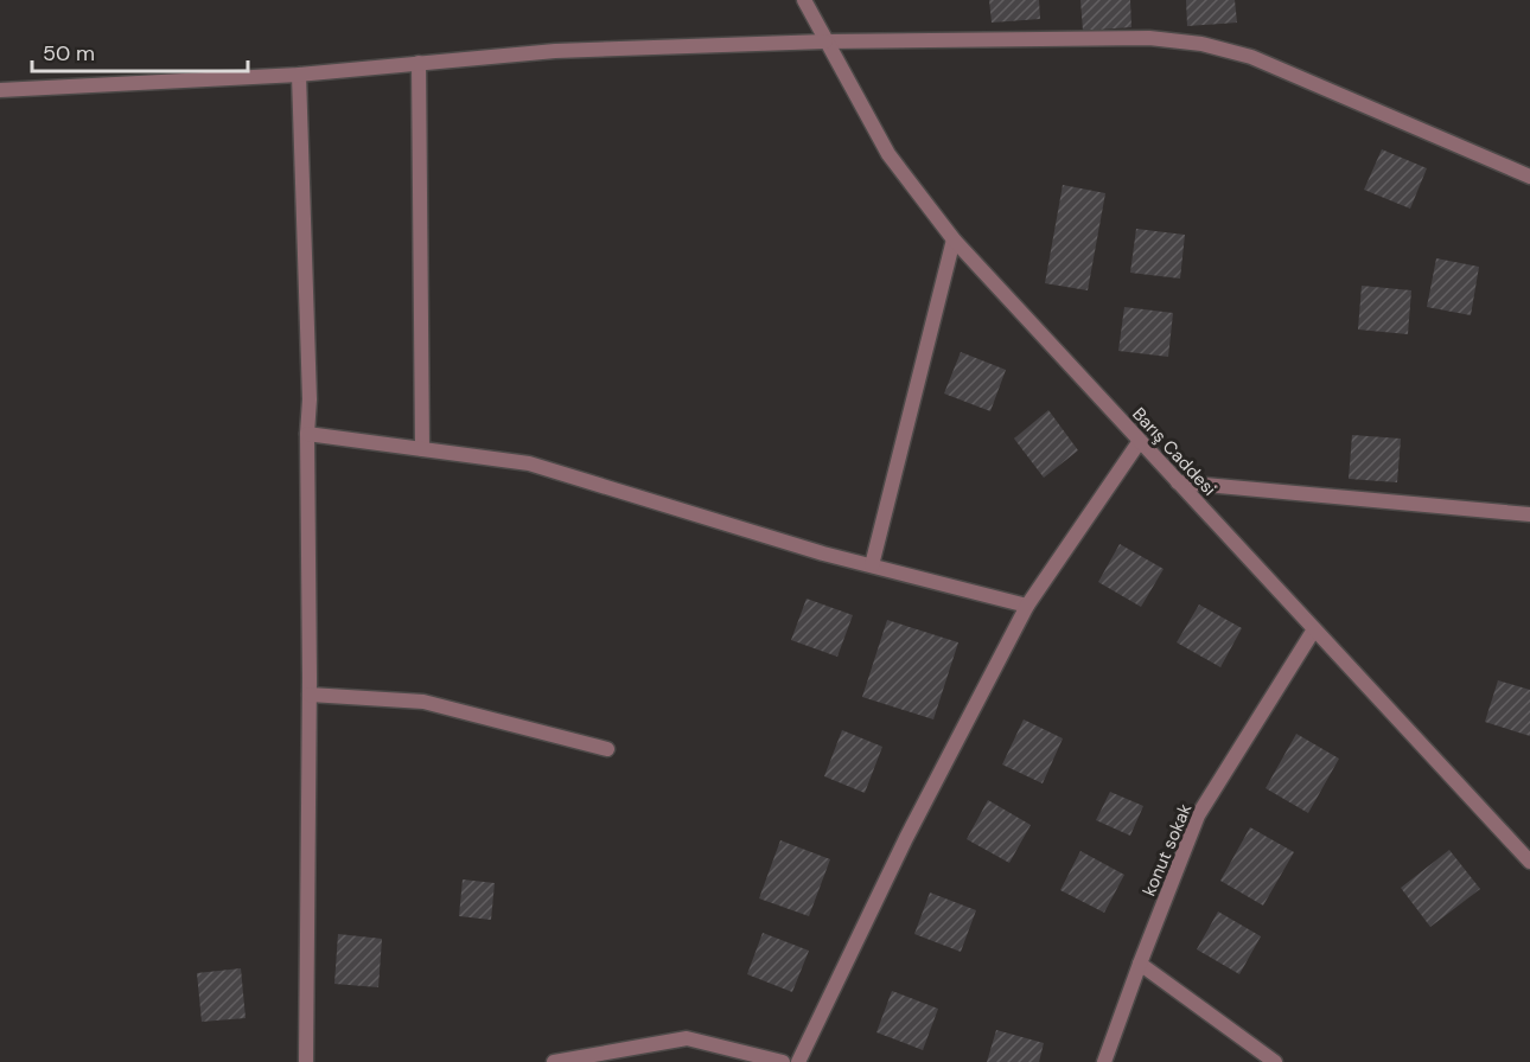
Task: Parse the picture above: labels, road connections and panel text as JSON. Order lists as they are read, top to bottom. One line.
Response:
{"streets":{"street":["Barış Caddesi","konut sokak"]},"crossings":[["Barış Caddesi","konut sokak"]],"scale_bar":"50 m"}
